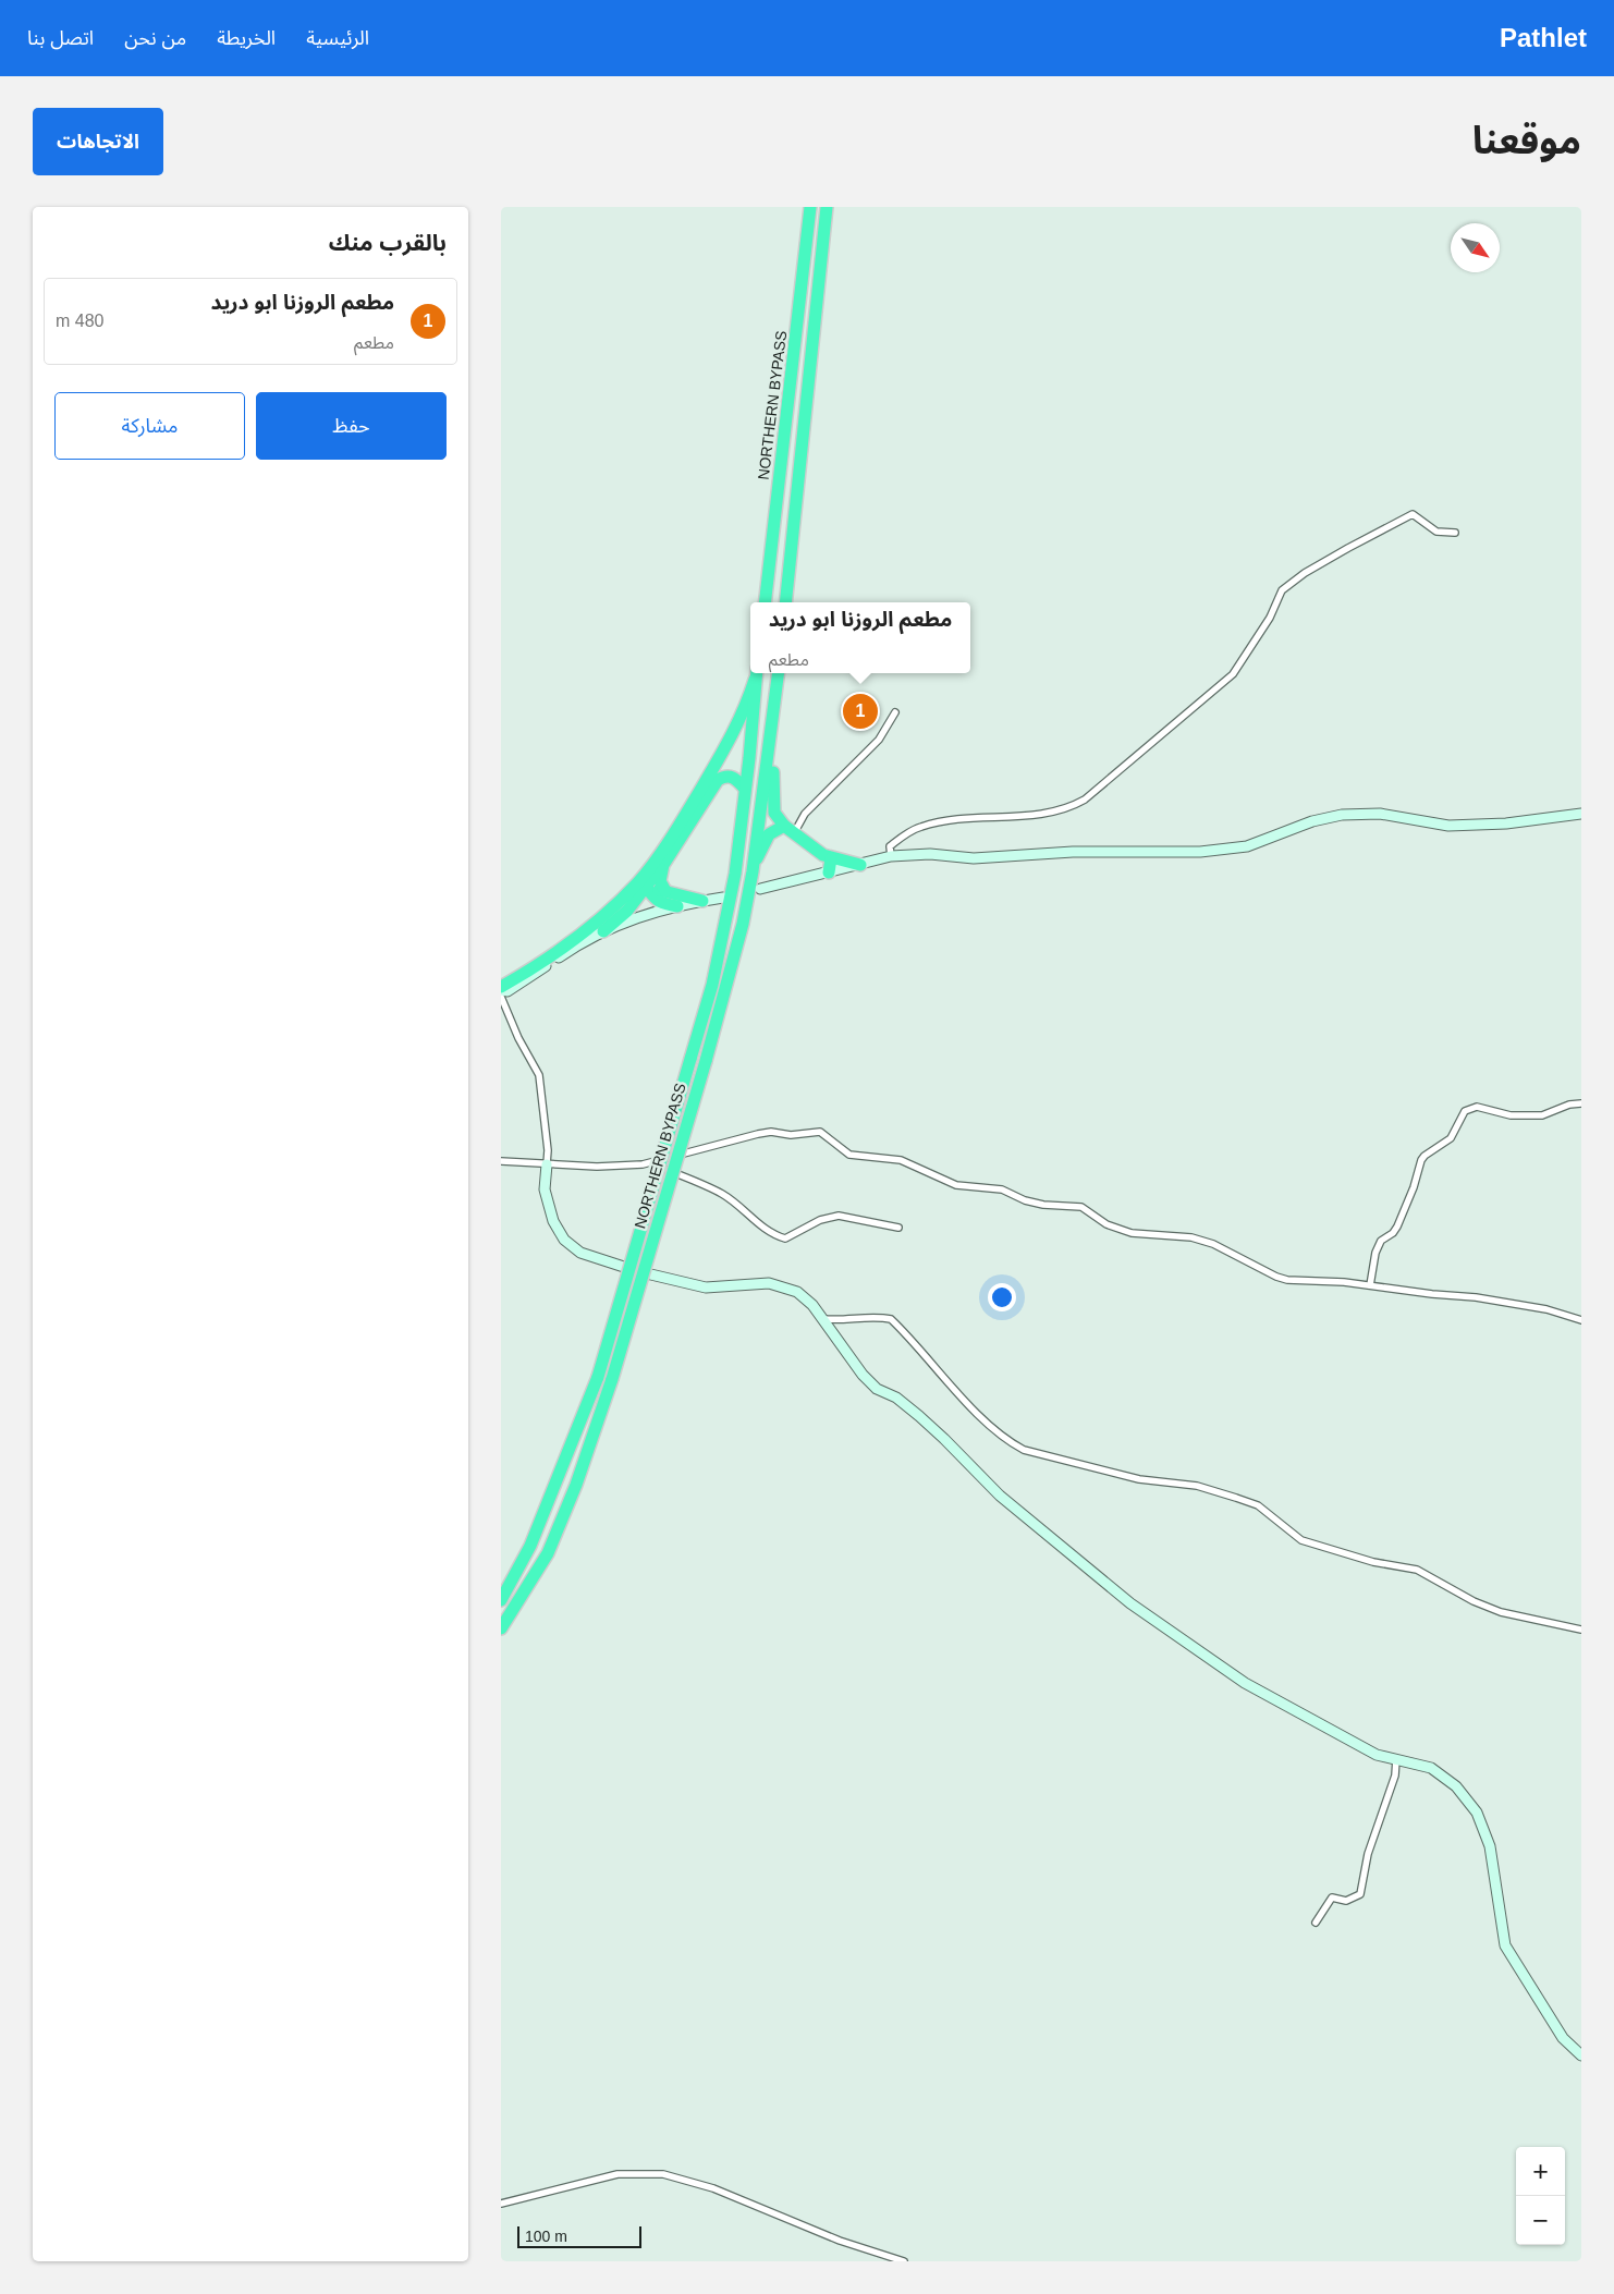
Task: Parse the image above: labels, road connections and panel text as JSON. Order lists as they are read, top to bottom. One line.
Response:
{"streets":{"highway":["NORTHERN BYPASS"]},"scale_bar":"100 m","north":"bottom right","page":{"header":"Pathlet","nav":["الرئيسية","الخريطة","من نحن","اتصل بنا"],"title":"موقعنا","buttons":["الاتجاهات",["حفظ","مشاركة"]],"heading":"بالقرب منك","list":[{"mark":"1","name":"مطعم الروزنا ابو دريد","note":"مطعم","value":"480 m"}],"popup":["مطعم الروزنا ابو دريد","مطعم"],"pins":"1","map_buttons":["+","−"],"scale":"100 m"}}
